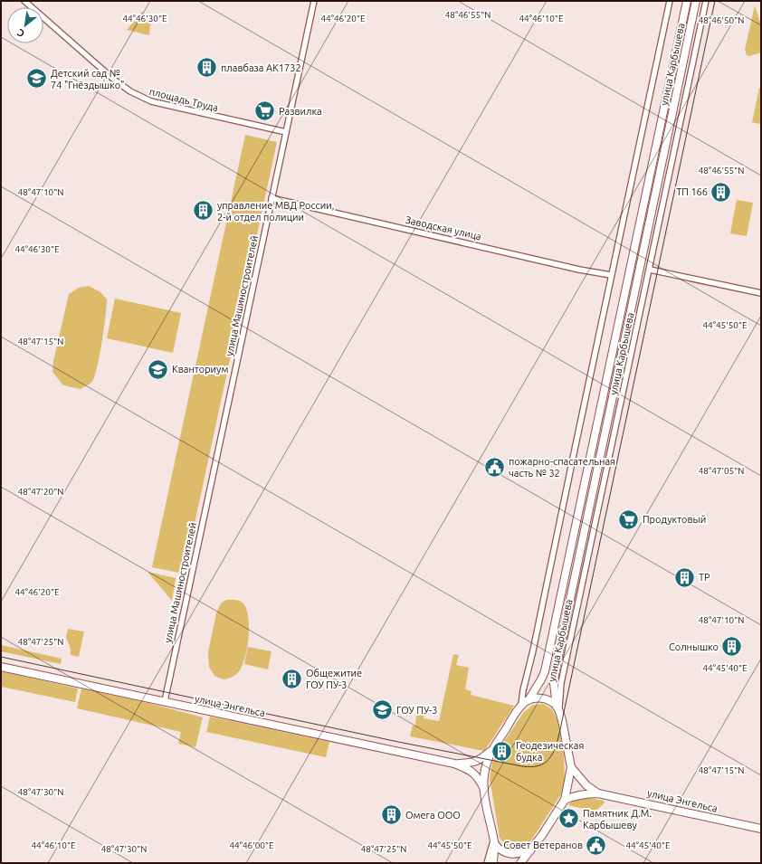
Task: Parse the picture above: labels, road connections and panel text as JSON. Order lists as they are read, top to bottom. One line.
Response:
{"streets":{"street":["улица Карбышева","площадь Труда","Заводская улица","улица Машиностроителей","улица Энгельса"]},"crossings":[["улица Карбышева","Заводская улица"],["улица Карбышева","улица Энгельса"],["площадь Труда","улица Машиностроителей"],["Заводская улица","улица Машиностроителей"],["улица Машиностроителей","улица Энгельса"]],"places":{"building":["плавбаза АК1732","ТП 166","управление МВД России, 2-й отдел полиции","ТР","Солнышко","Общежитие ГОУ ПУ-3","Геодезическая будка","Омега ООО"],"school or university":["Детский сад № 74 \"Гнёздышко\"","Кванториум","ГОУ ПУ-3"],"supermarket":["Развилка","Продуктовый"],"public building":["пожарно-спасательная часть № 32","Совет Ветеранов"],"place":["Памятник Д.М. Карбышеву"]},"north":"bottom left","coordinates":["48°46'55\"N","44°46'30\"E","44°46'20\"E","44°46'10\"E","48°46'50\"N","48°47'10\"N","44°45'50\"E","48°47'15\"N","48°47'05\"N","48°47'20\"N","48°47'25\"N","44°45'40\"E","48°47'30\"N","44°46'00\"E"]}
